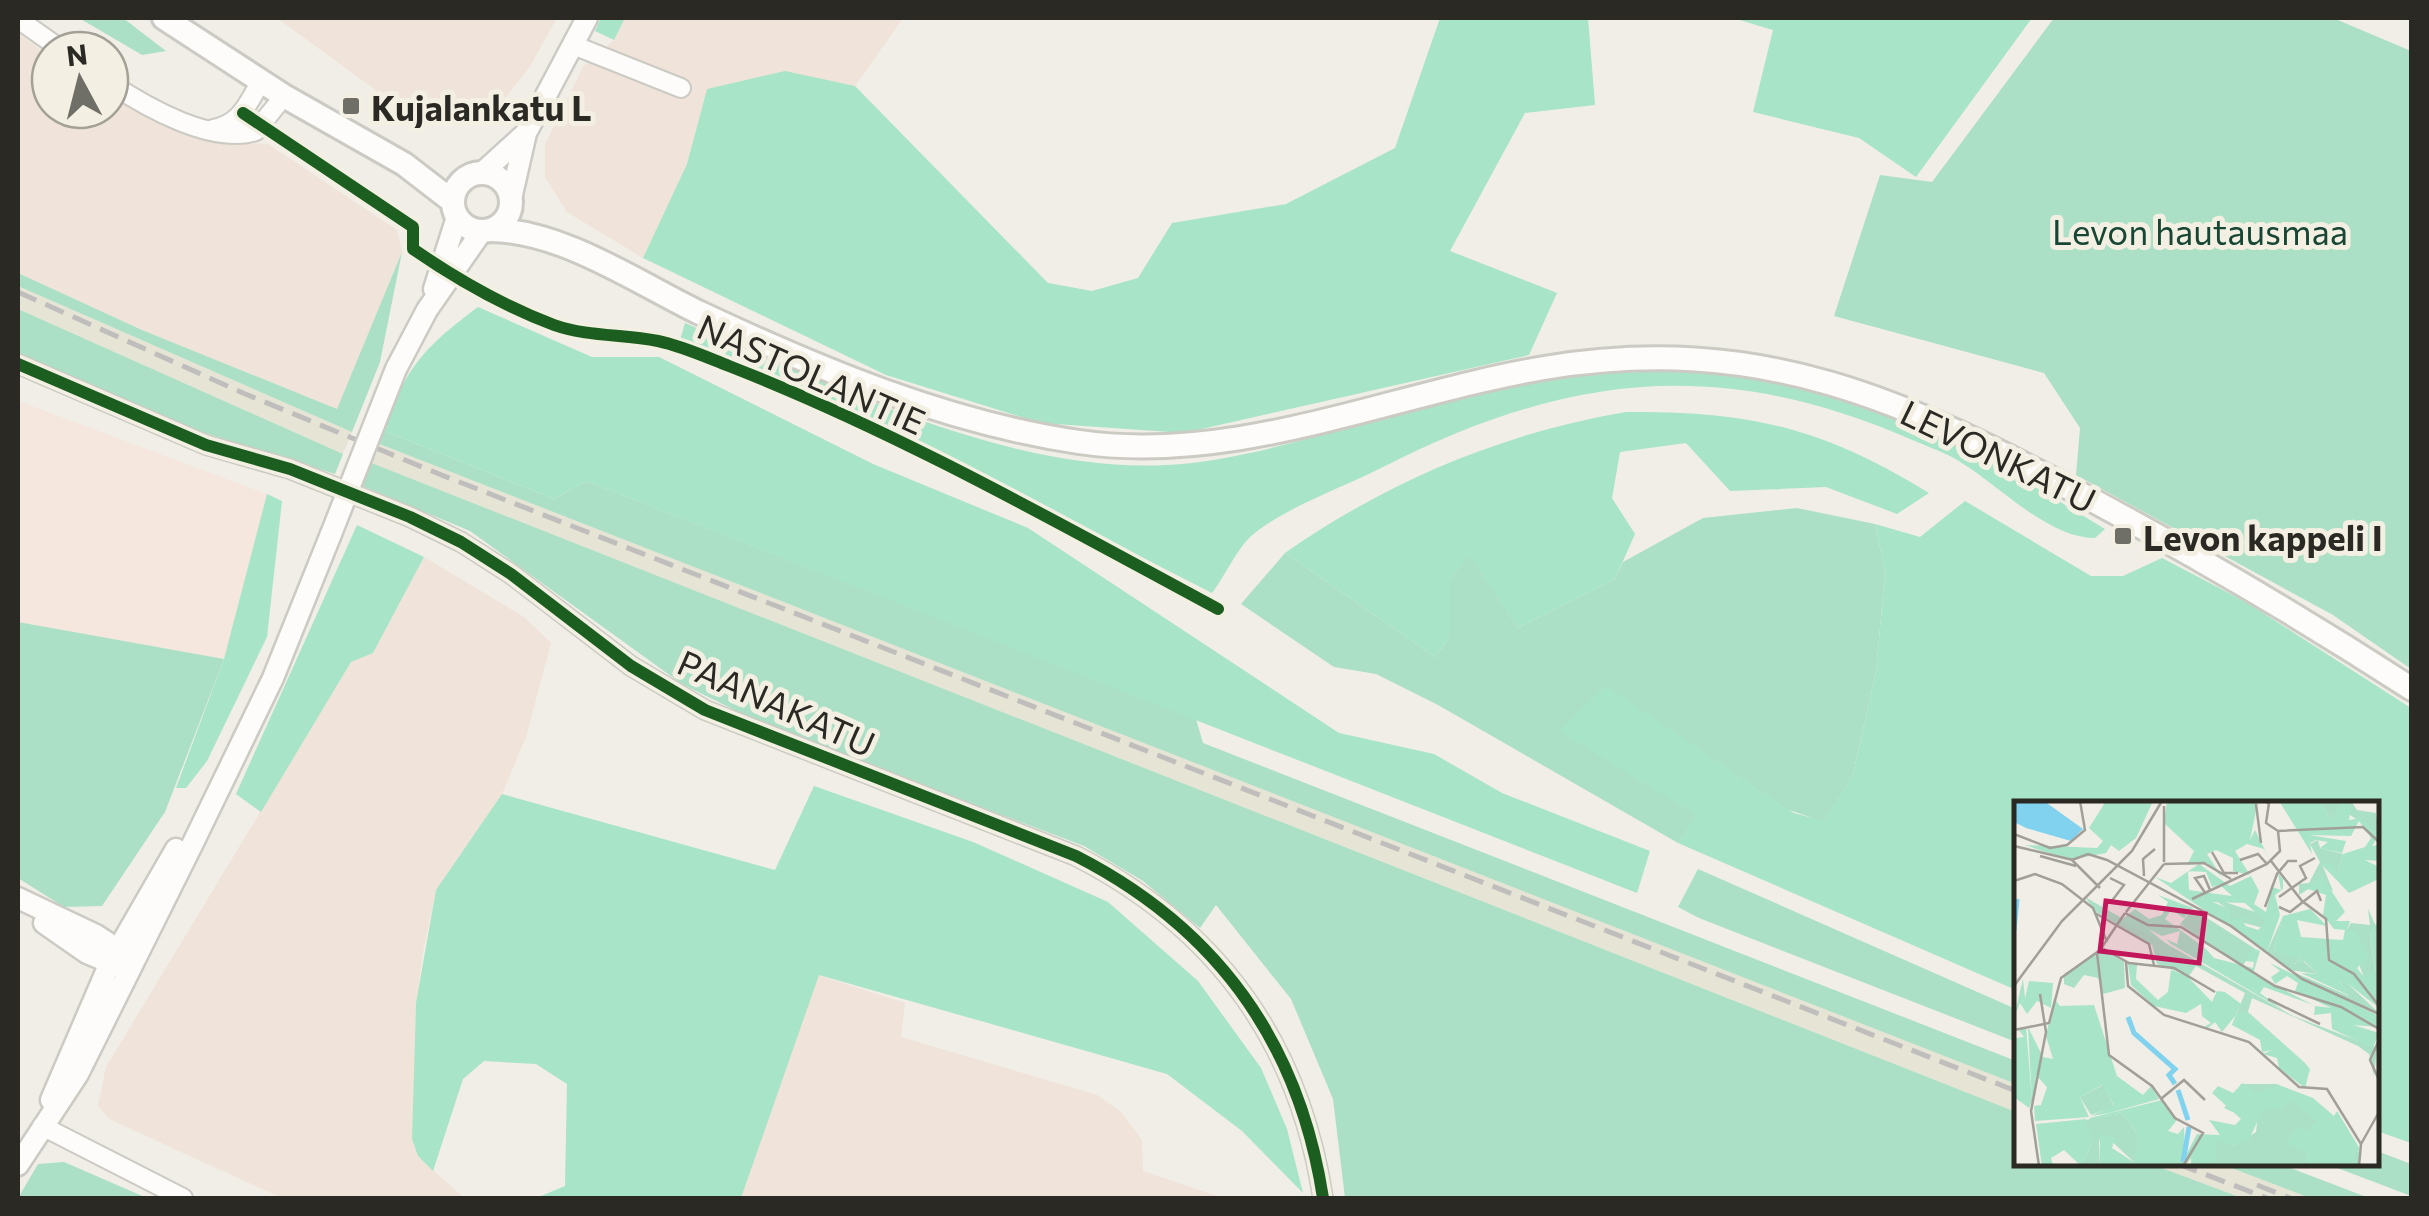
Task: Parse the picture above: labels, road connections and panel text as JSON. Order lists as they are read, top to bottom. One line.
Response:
{"streets":{"main road":["NASTOLANTIE","LEVONKATU"],"street":["PAANAKATU"]},"crossings":[["NASTOLANTIE","LEVONKATU"]],"parks":["Levon hautausmaa"],"places":{"transit":["Kujalankatu L","Levon kappeli I"]},"north":"top"}
